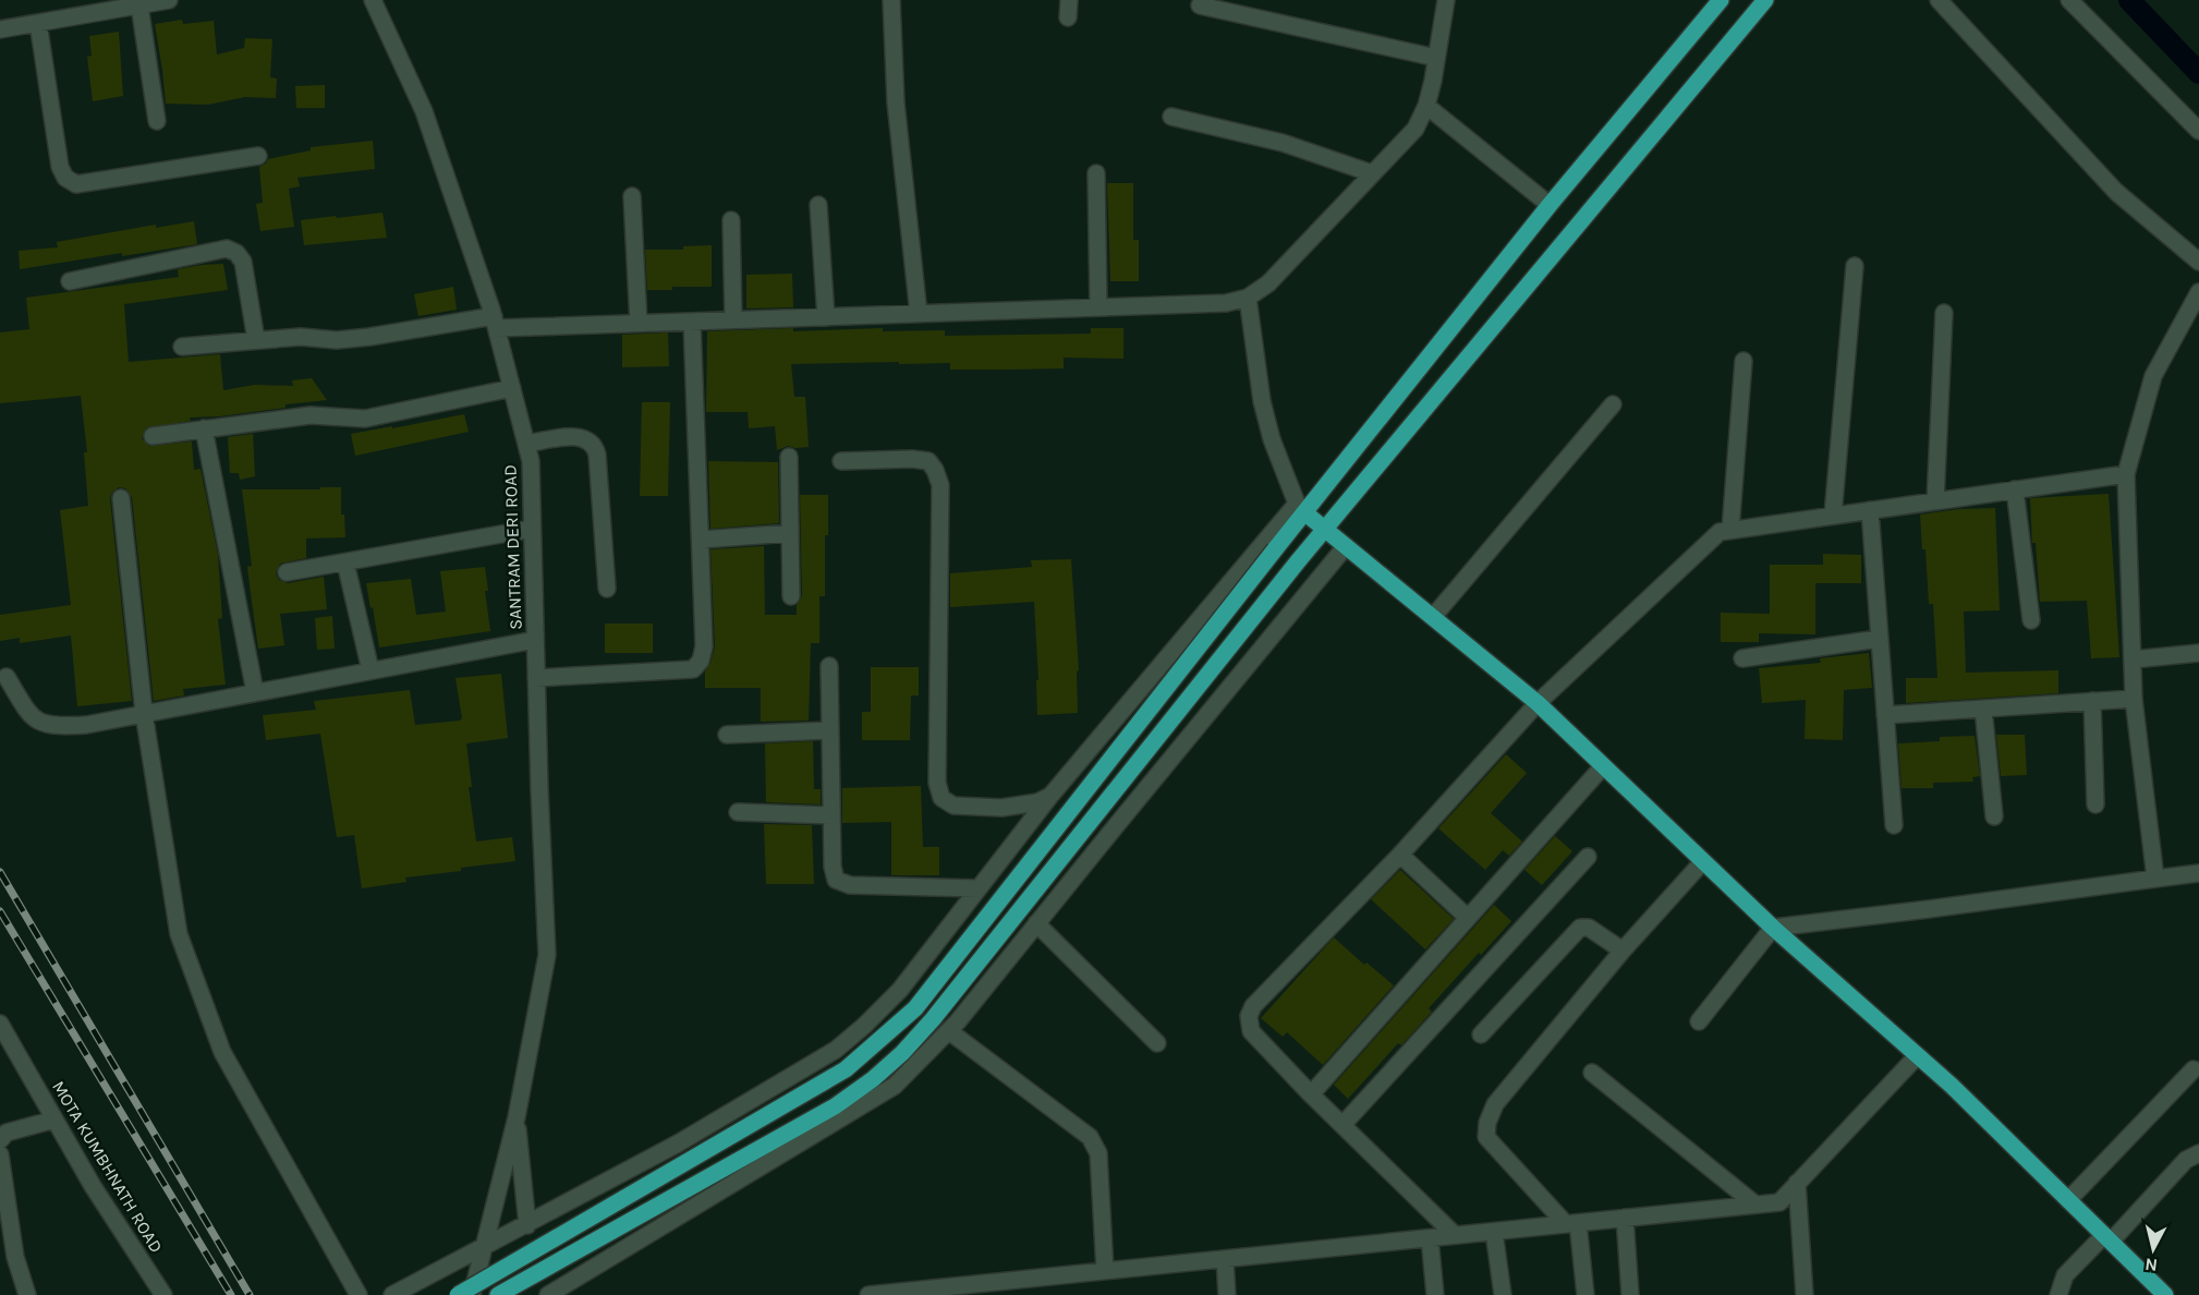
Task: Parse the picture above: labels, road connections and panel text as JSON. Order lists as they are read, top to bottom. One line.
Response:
{"streets":{"street":["SANTRAM DERI ROAD","MOTA KUMBHNATH ROAD"]},"north":"bottom"}
